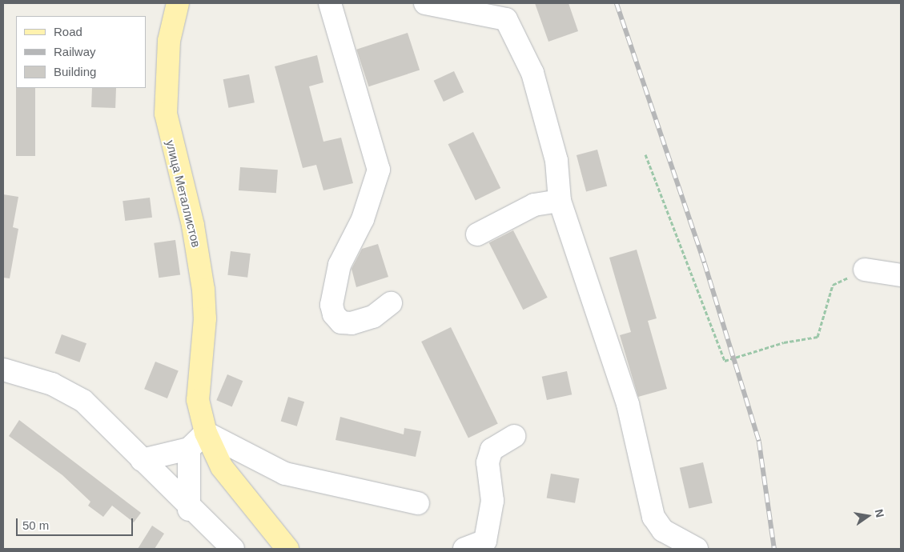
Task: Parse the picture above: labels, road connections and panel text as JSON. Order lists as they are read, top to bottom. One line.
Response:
{"streets":{"main road":["улица Металлистов"]},"legend":["Road","Railway","Building"],"scale_bar":"50 m","north":"right"}
